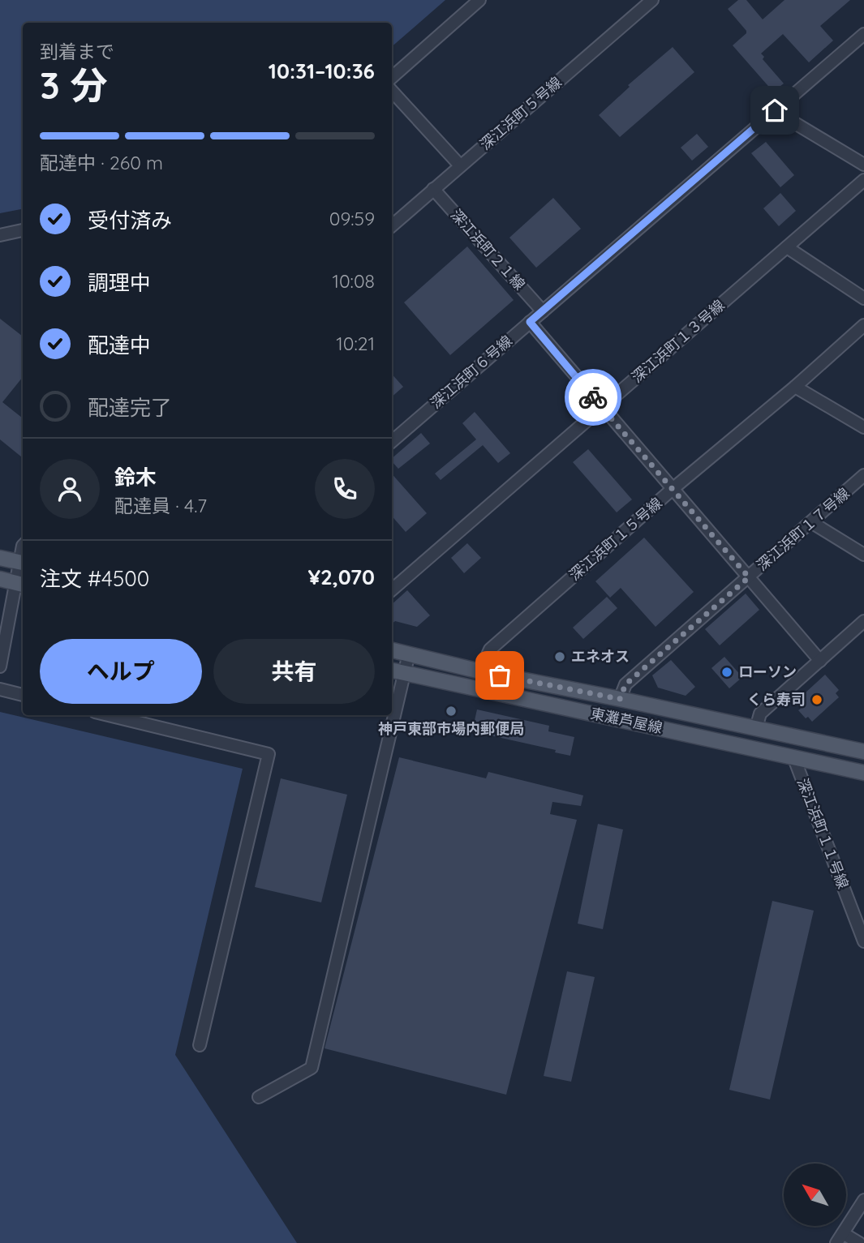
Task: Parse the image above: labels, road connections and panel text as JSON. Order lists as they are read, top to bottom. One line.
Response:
{"streets":{"main road":["東灘芦屋線"],"street":["深江浜町５号線","深江浜町２１線","深江浜町１３号線","深江浜町６号線","深江浜町１７号線","深江浜町１５号線","深江浜町１１号線"]},"crossings":[["深江浜町５号線","深江浜町２１線"],["深江浜町２１線","深江浜町６号線"],["深江浜町１７号線","東灘芦屋線"],["深江浜町１５号線","東灘芦屋線"],["東灘芦屋線","深江浜町１１号線"]],"places":["エネオス","ローソン","くら寿司","神戸東部市場内郵便局"],"north":"top left","page":{"heading":["3 分","到着まで","10:31–10:36"],"panel":["鈴木","配達員 · 4.7","注文 #4500","¥2,070"],"bar":"配達中 · 260 m","list":[["受付済み","09:59"],["調理中","10:08"],["配達中","10:21"],"配達完了"],"buttons":["ヘルプ","共有"]}}
